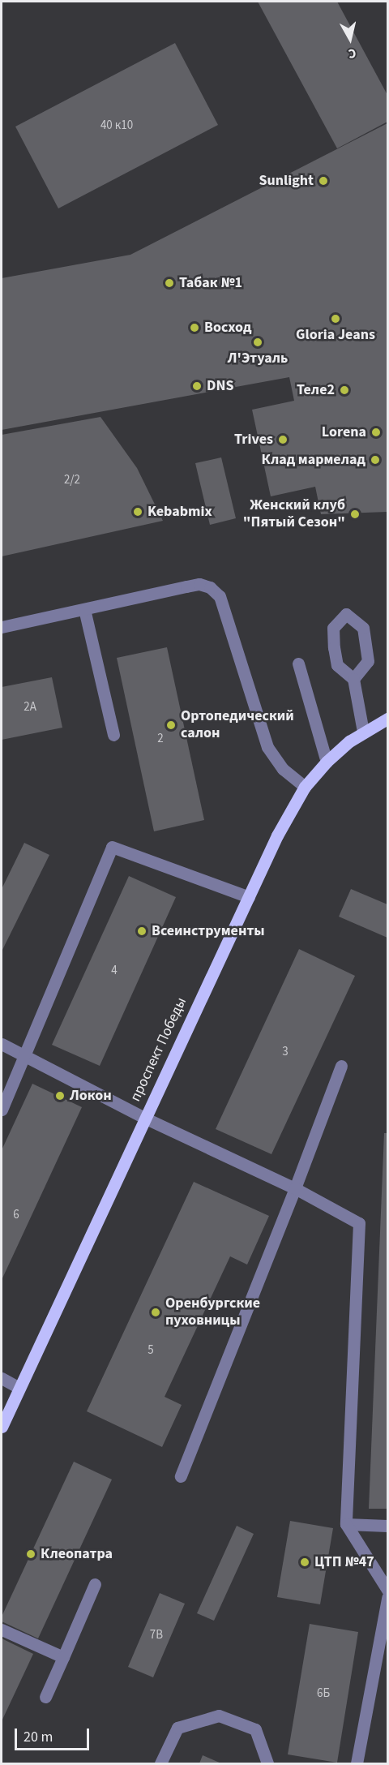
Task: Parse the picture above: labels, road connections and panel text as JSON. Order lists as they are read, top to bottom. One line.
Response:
{"streets":{"main road":["проспект Победы"]},"places":["Sunlight","Табак №1","Gloria Jeans","Восход","Л'Этуаль","DNS","Теле2","Lorena","Trives","Клад мармелад","Kebabmix","Женский клуб \"Пятый Сезон\"","Ортопедический салон","Всеинструменты","Локон","Оренбургские пуховницы","Клеопатра","ЦТП №47"],"house_numbers":["40 к10","2/2","2А","2","4","3","6","5","7В","6Б"],"scale_bar":"20 m","north":"bottom"}
